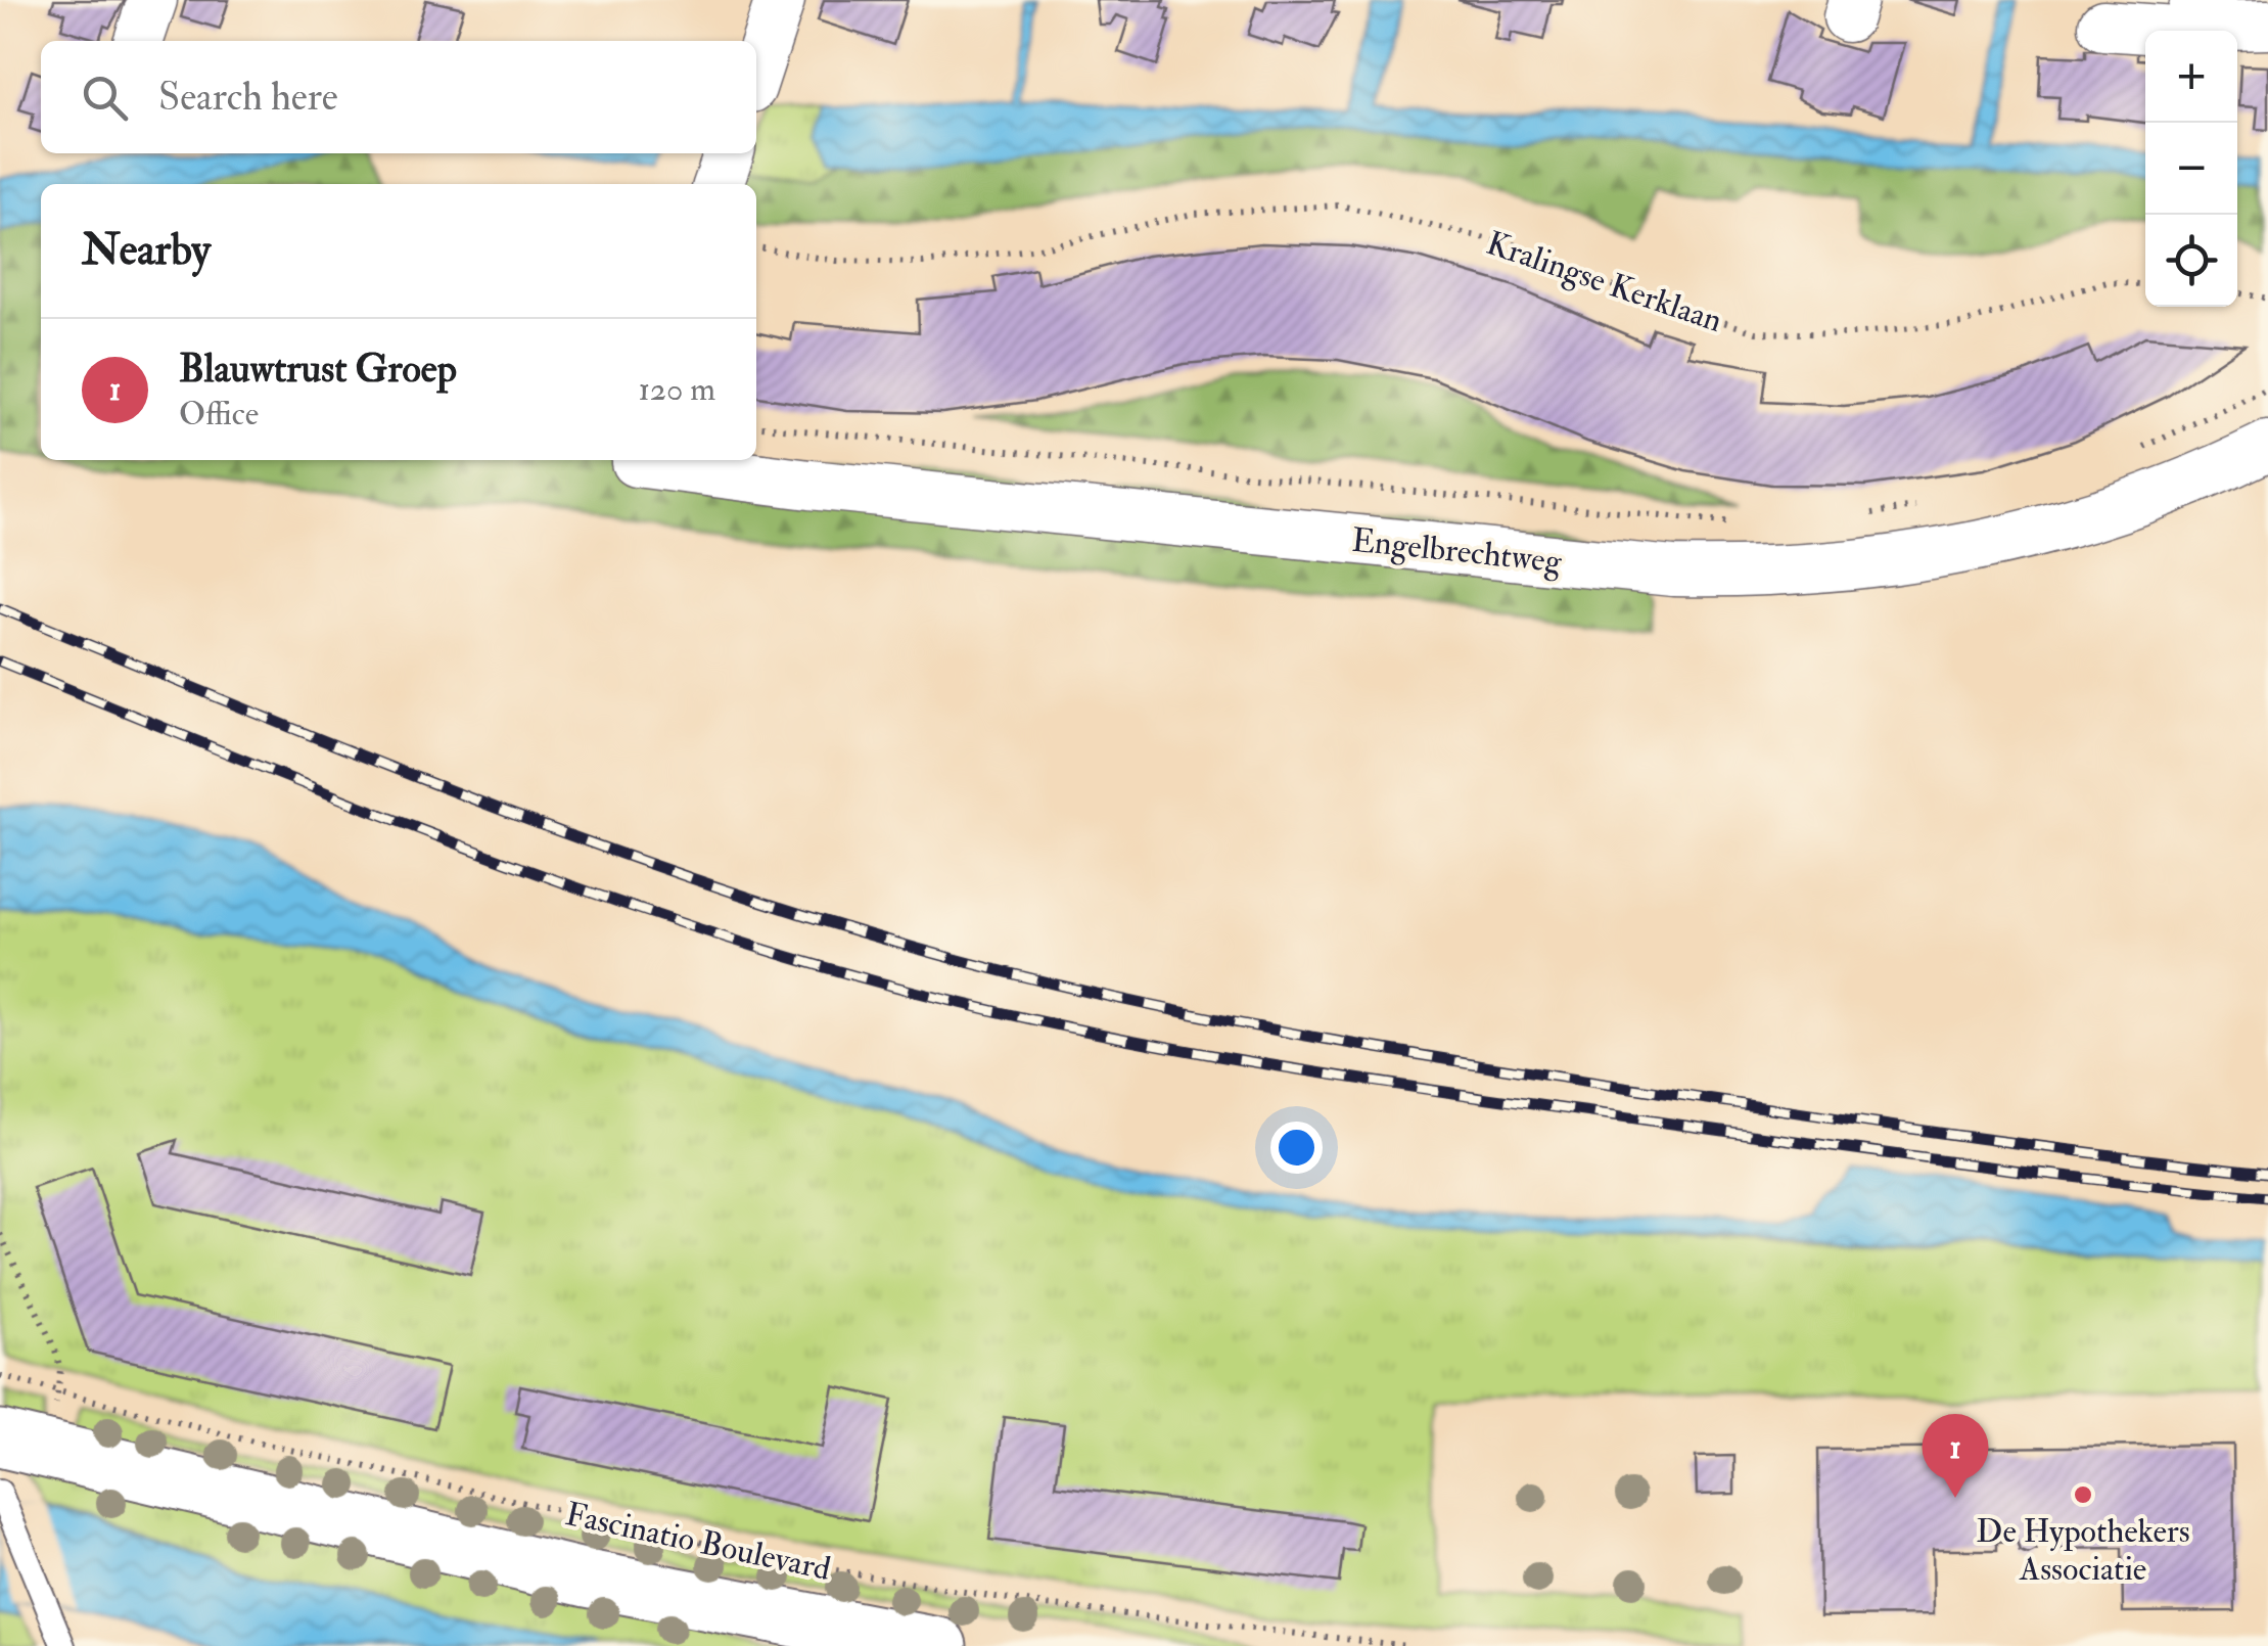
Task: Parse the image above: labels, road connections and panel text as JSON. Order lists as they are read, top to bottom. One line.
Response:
{"streets":{"street":["Engelbrechtweg","Fascinatio Boulevard"],"path":["Kralingse Kerklaan"]},"places":["De Hypothekers Associatie"],"page":{"map_buttons":["+","−"],"search":"Search here","heading":"Nearby","list":[{"mark":"1","name":"Blauwtrust Groep","note":"Office","value":"120 m"}],"pins":"1"}}
